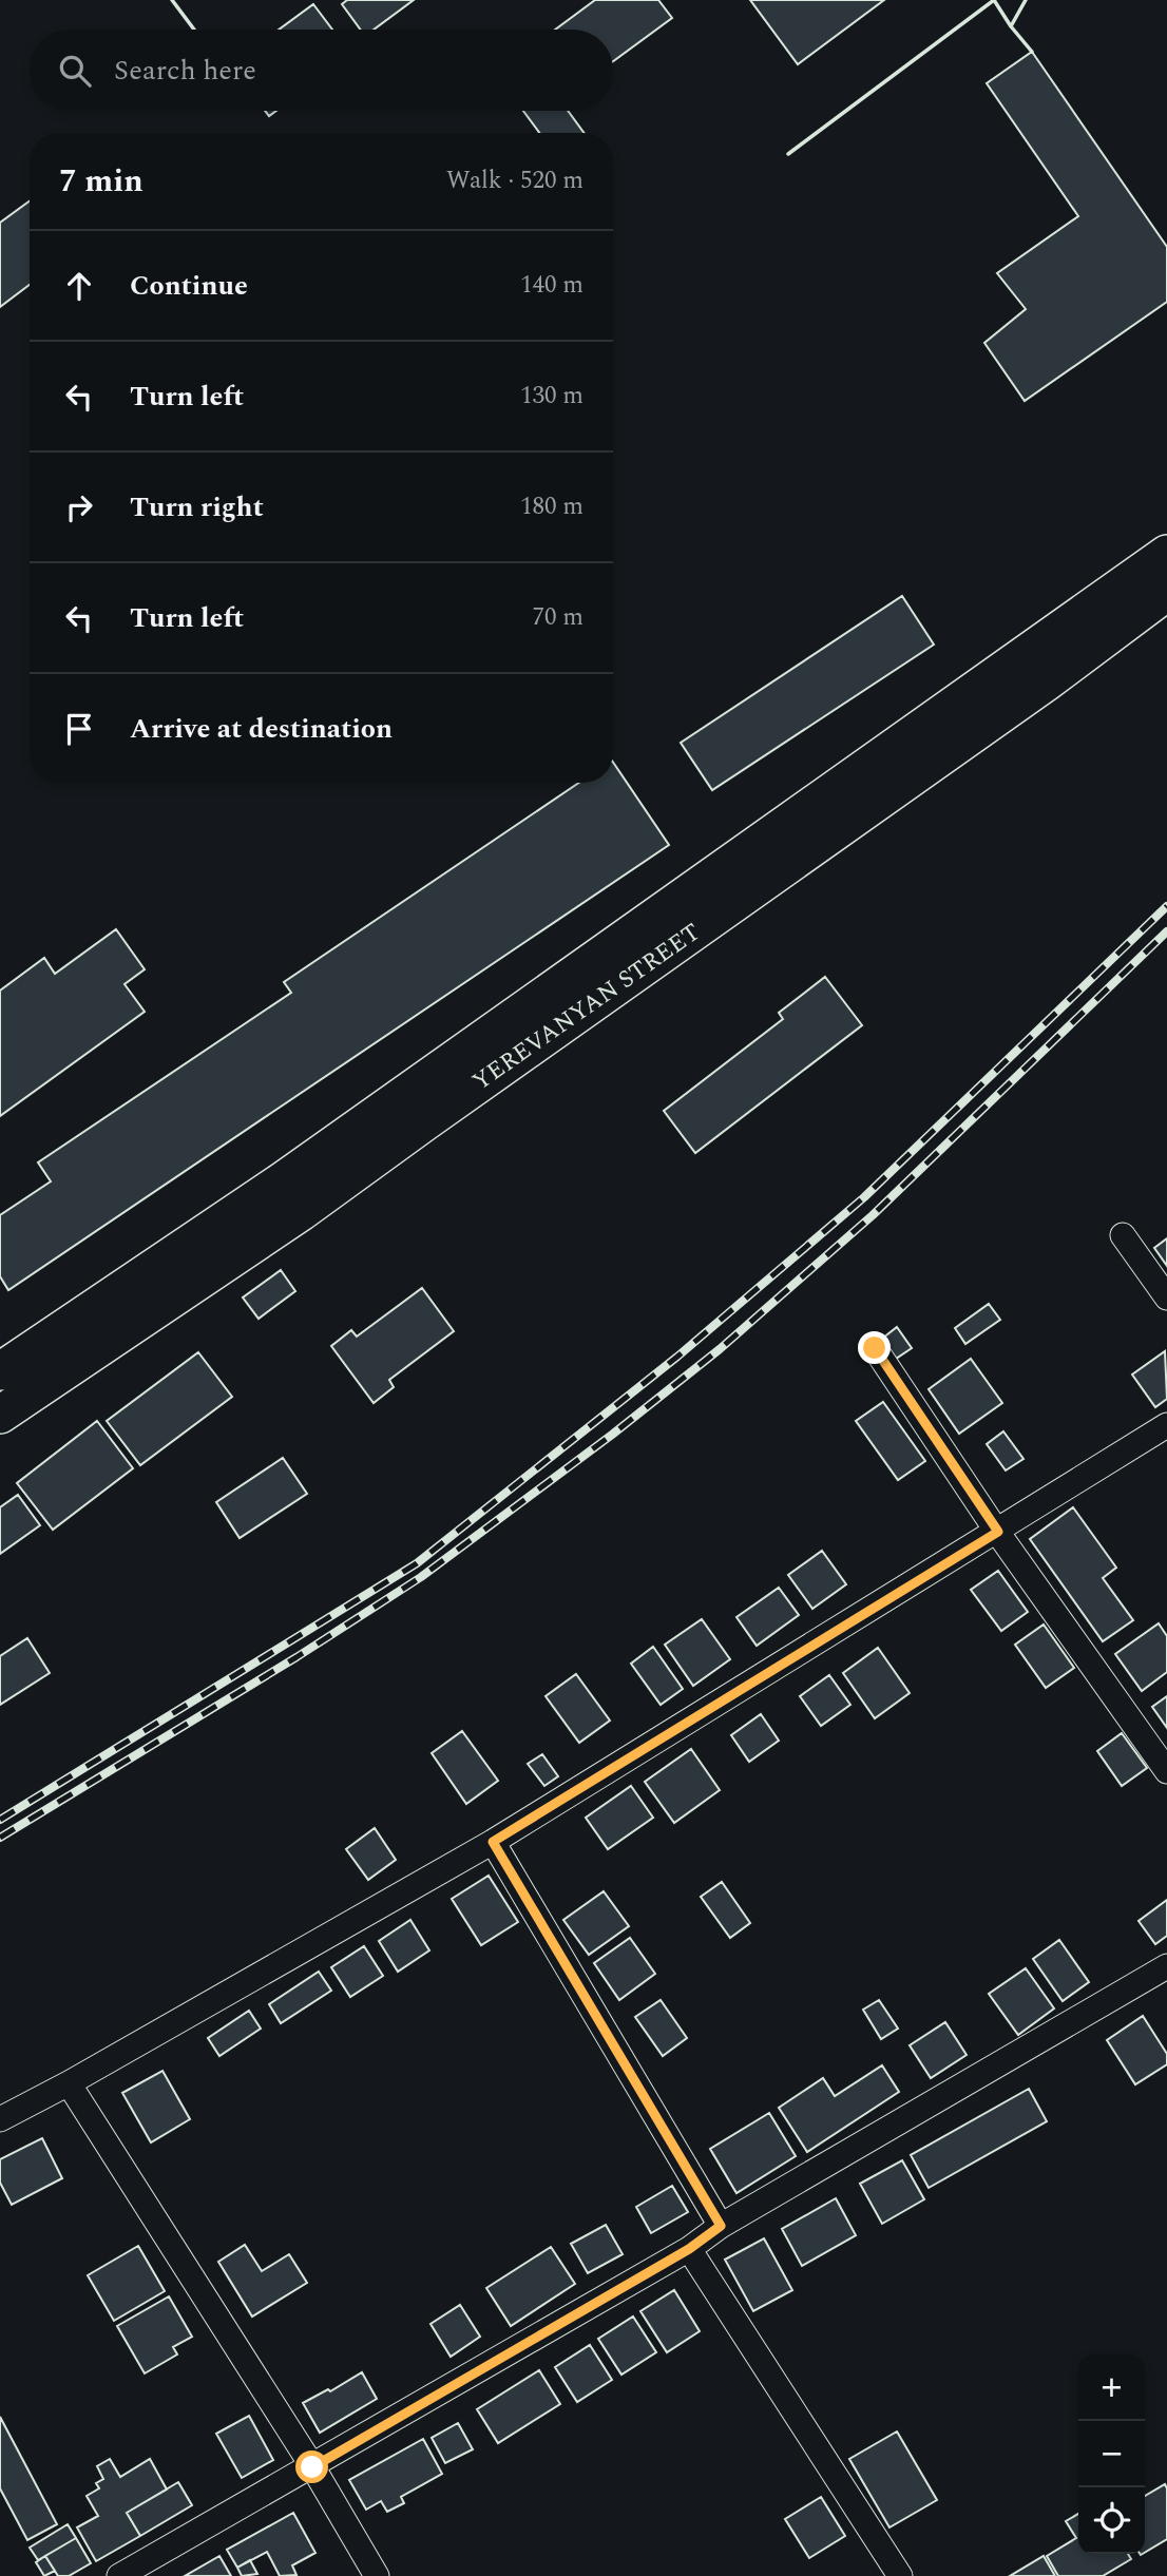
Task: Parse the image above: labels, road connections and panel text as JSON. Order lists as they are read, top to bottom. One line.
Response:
{"streets":{"highway":["YEREVANYAN STREET"]},"page":{"search":"Search here","heading":["7 min","Walk · 520 m"],"list":[["Continue","140 m"],["Turn left","130 m"],["Turn right","180 m"],["Turn left","70 m"],"Arrive at destination"],"map_buttons":["+","−"]}}
